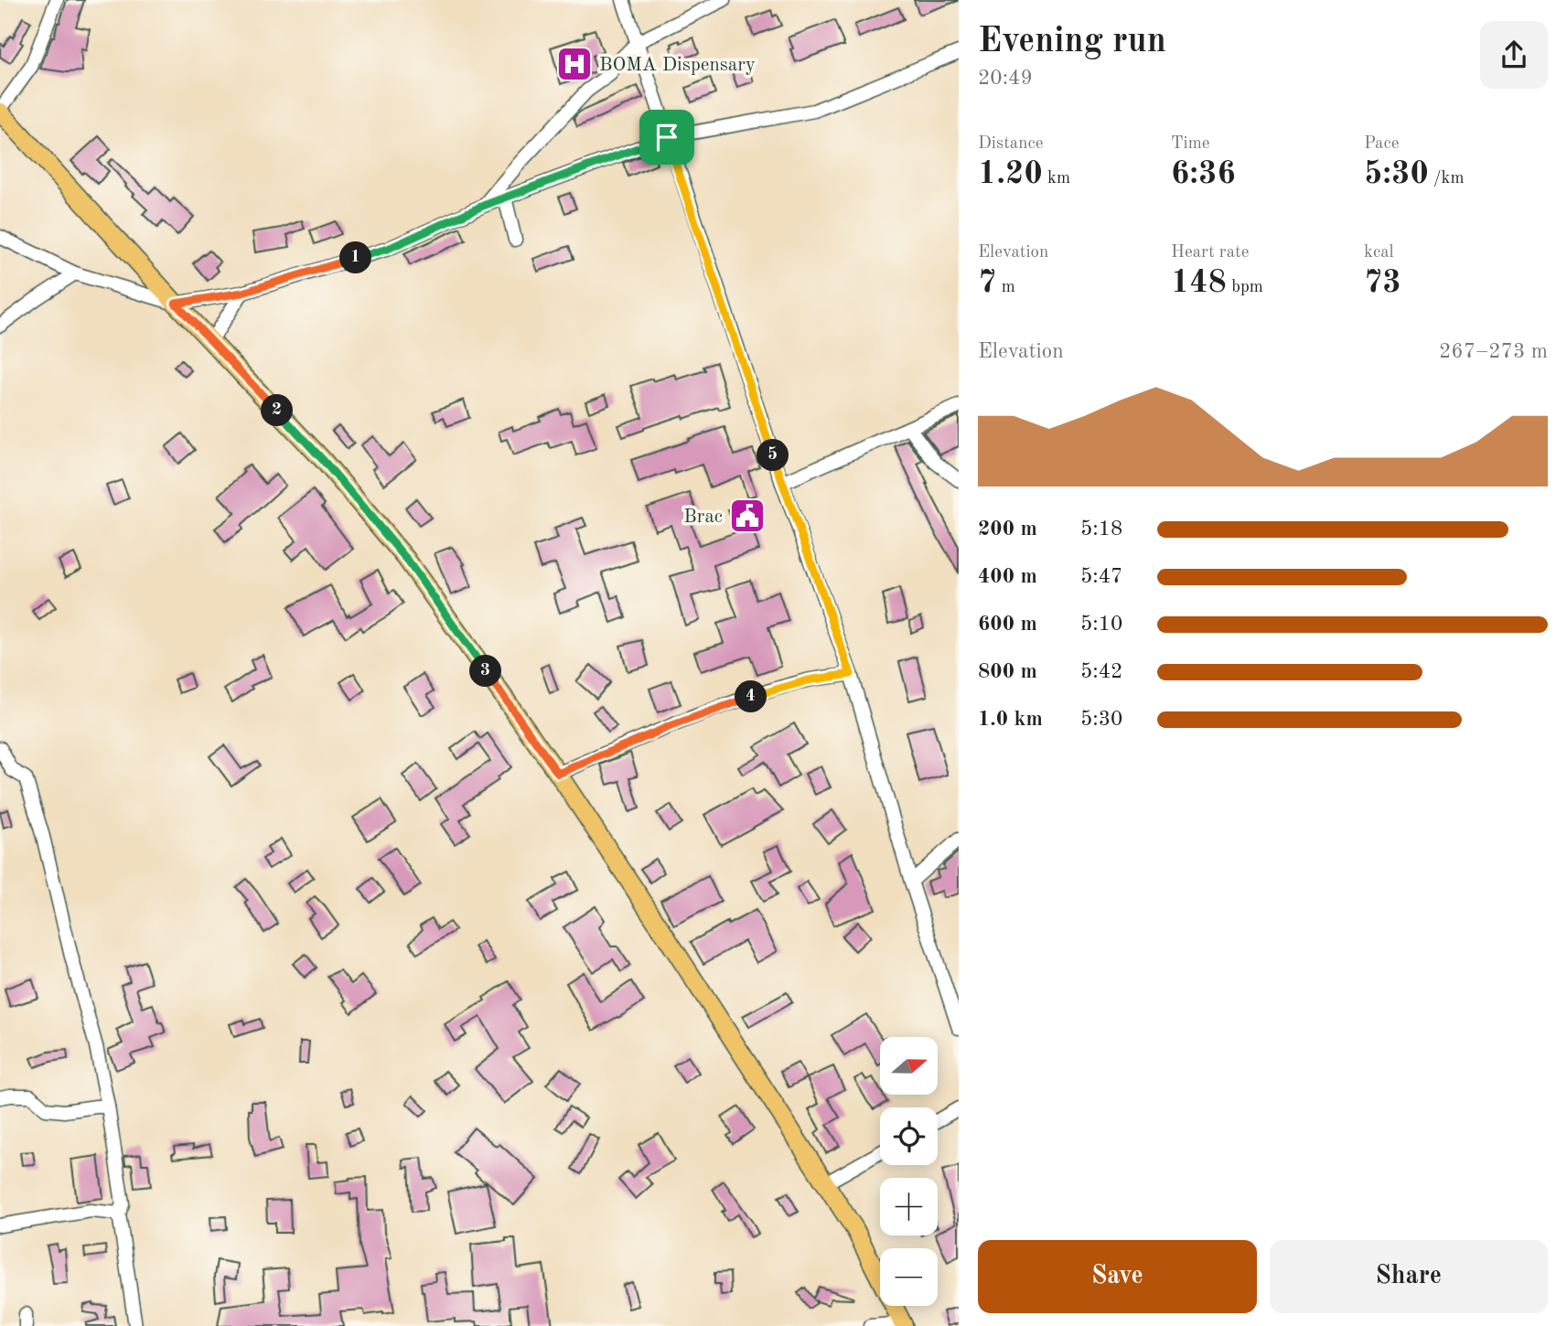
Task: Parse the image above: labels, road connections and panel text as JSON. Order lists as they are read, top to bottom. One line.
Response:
{"places":{"hospital":["BOMA Dispensary"],"public building":["Brac"]},"north":"right","page":{"heading":["Evening run","20:49"],"stats":[["Distance","1.20 km"],["Time","6:36"],["Pace","5:30 /km"],["Elevation","7 m"],["Heart rate","148 bpm"],["kcal","73"]],"pins":["1","2","5","3","4"],"chart":["Elevation","267–273 m"],"list":[{"name":"200 m","note":"5:18"},{"name":"400 m","note":"5:47"},{"name":"600 m","note":"5:10"},{"name":"800 m","note":"5:42"},{"name":"1.0 km","note":"5:30"}],"map_buttons":["+","−"],"buttons":["Save","Share"]}}
